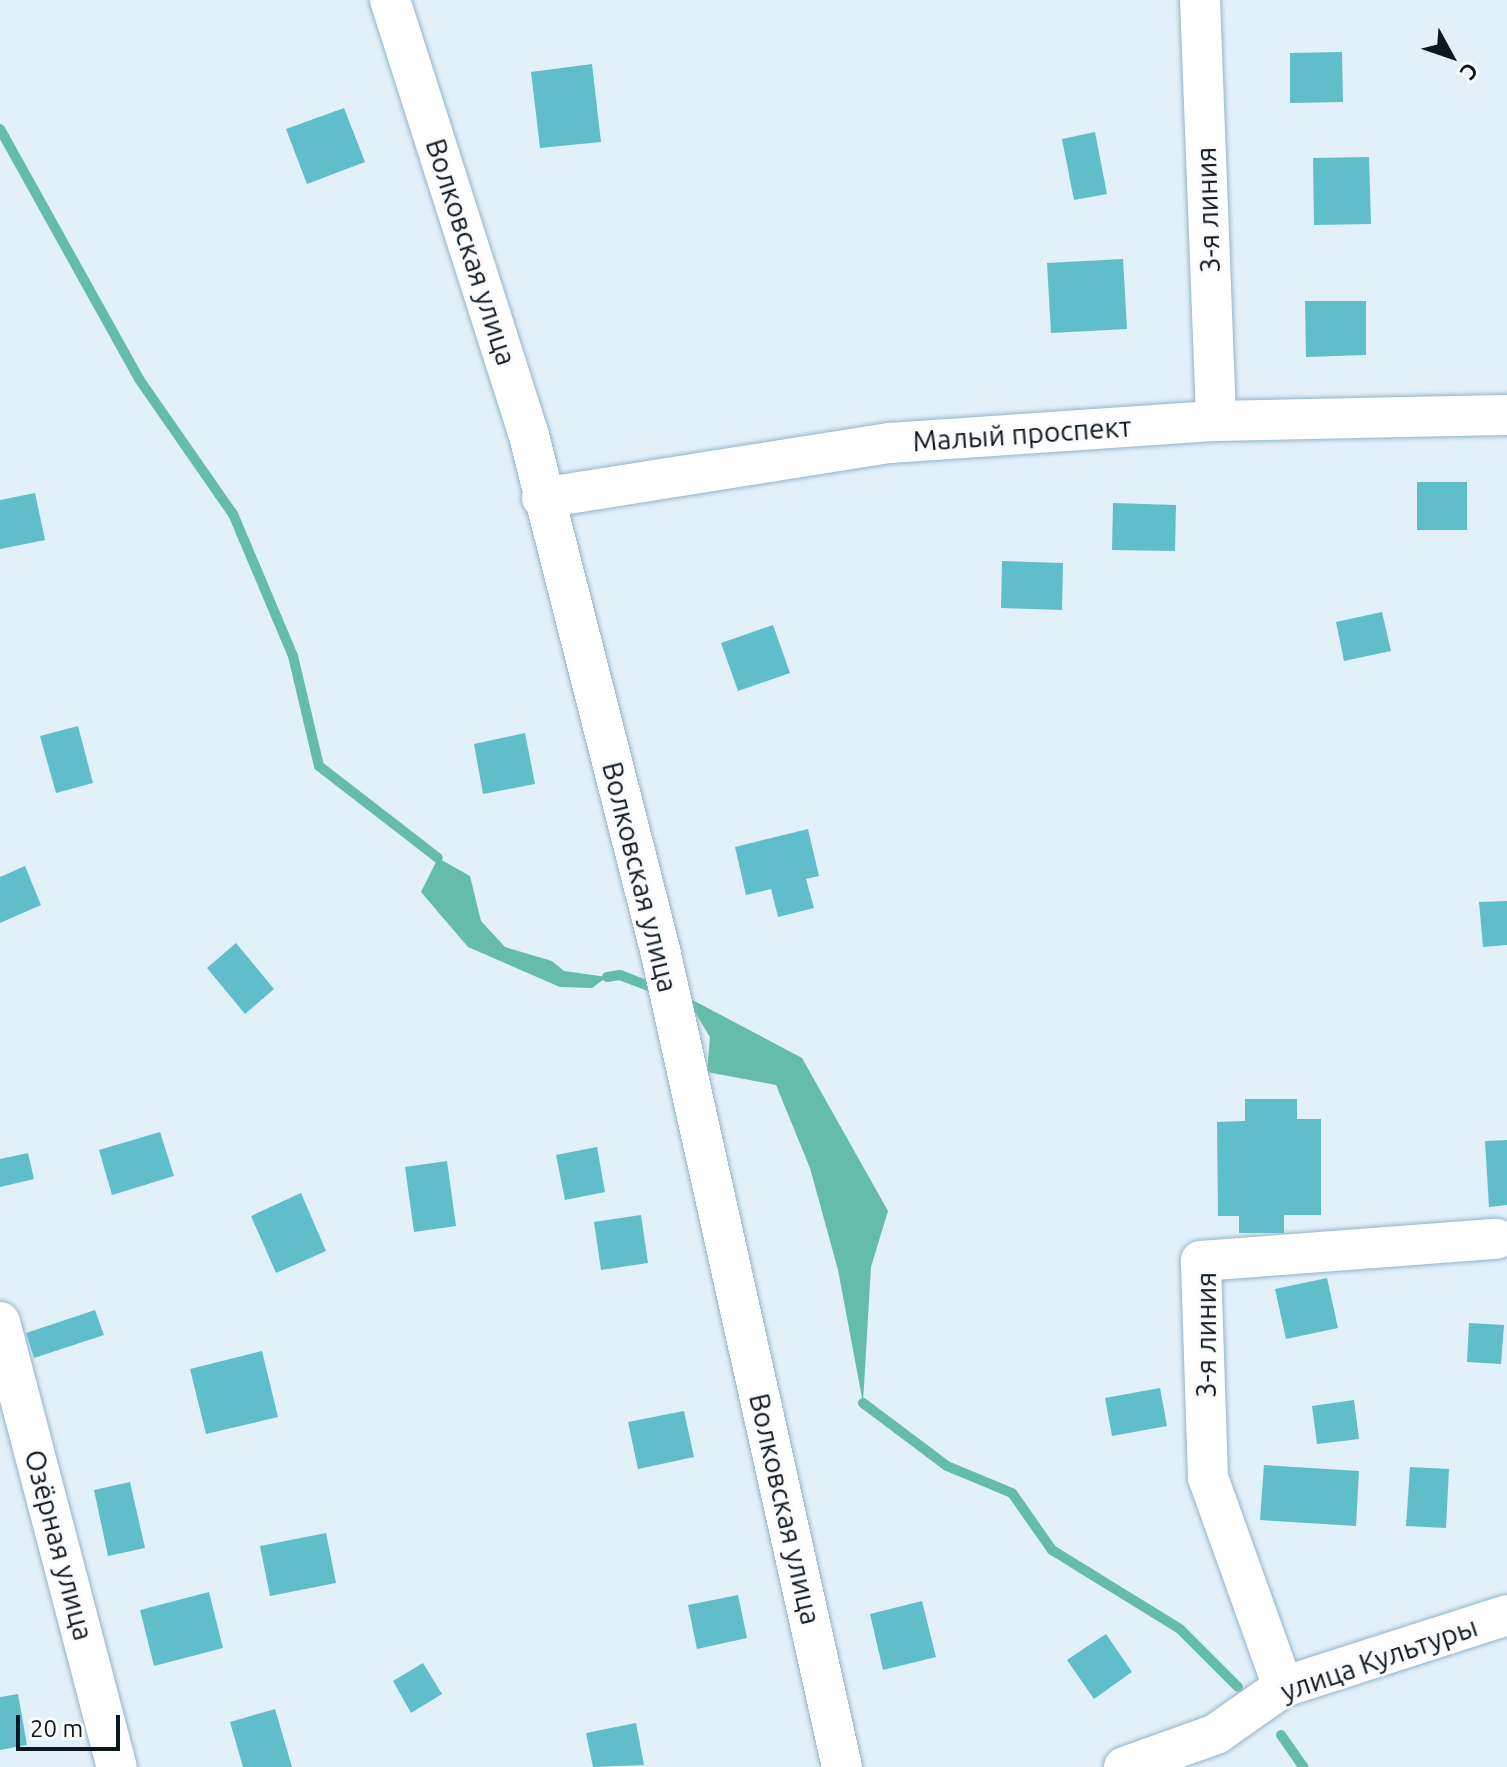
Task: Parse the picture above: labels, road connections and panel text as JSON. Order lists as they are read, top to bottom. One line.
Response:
{"streets":{"street":["3-я линия","Волковская улица","Малый проспект","Озёрная улица","улица Культуры"]},"crossings":[["3-я линия","Малый проспект"],["3-я линия","улица Культуры"],["Волковская улица","Малый проспект"]],"scale_bar":"20 m","north":"bottom right"}
